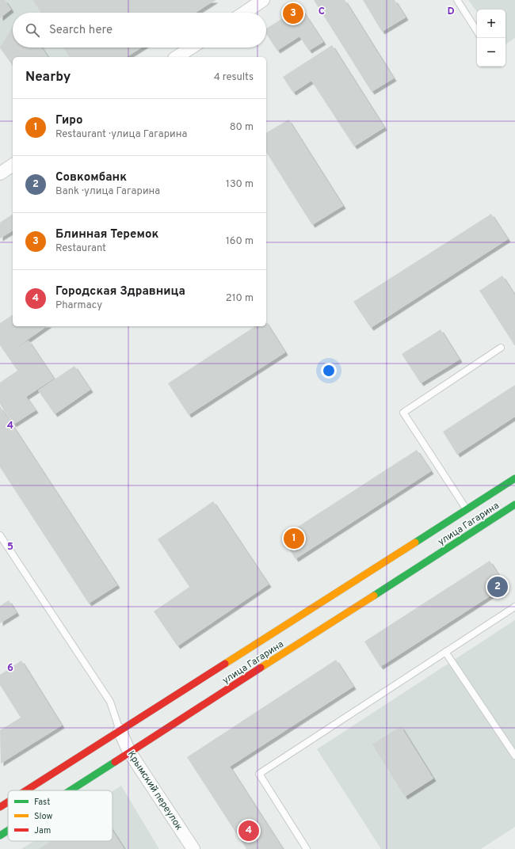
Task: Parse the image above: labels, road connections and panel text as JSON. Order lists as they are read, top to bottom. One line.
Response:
{"streets":{"main road":["улица Гагарина"],"street":["Крымский переулок"]},"crossings":[["улица Гагарина","Крымский переулок"]],"legend":["Fast","Slow","Jam"],"page":{"pins":["3","1","2","4"],"map_buttons":["+","−"],"search":"Search here","heading":["Nearby","4 results"],"list":[{"mark":"1","name":"Гиро","note":"Restaurant · улица Гагарина","value":"80 m"},{"mark":"2","name":"Совкомбанк","note":"Bank · улица Гагарина","value":"130 m"},{"mark":"3","name":"Блинная Теремок","note":"Restaurant","value":"160 m"},{"mark":"4","name":"Городская Здравница","note":"Pharmacy","value":"210 m"}]},"grid":{"columns":["C","D"],"rows":["4","5","6"]}}
